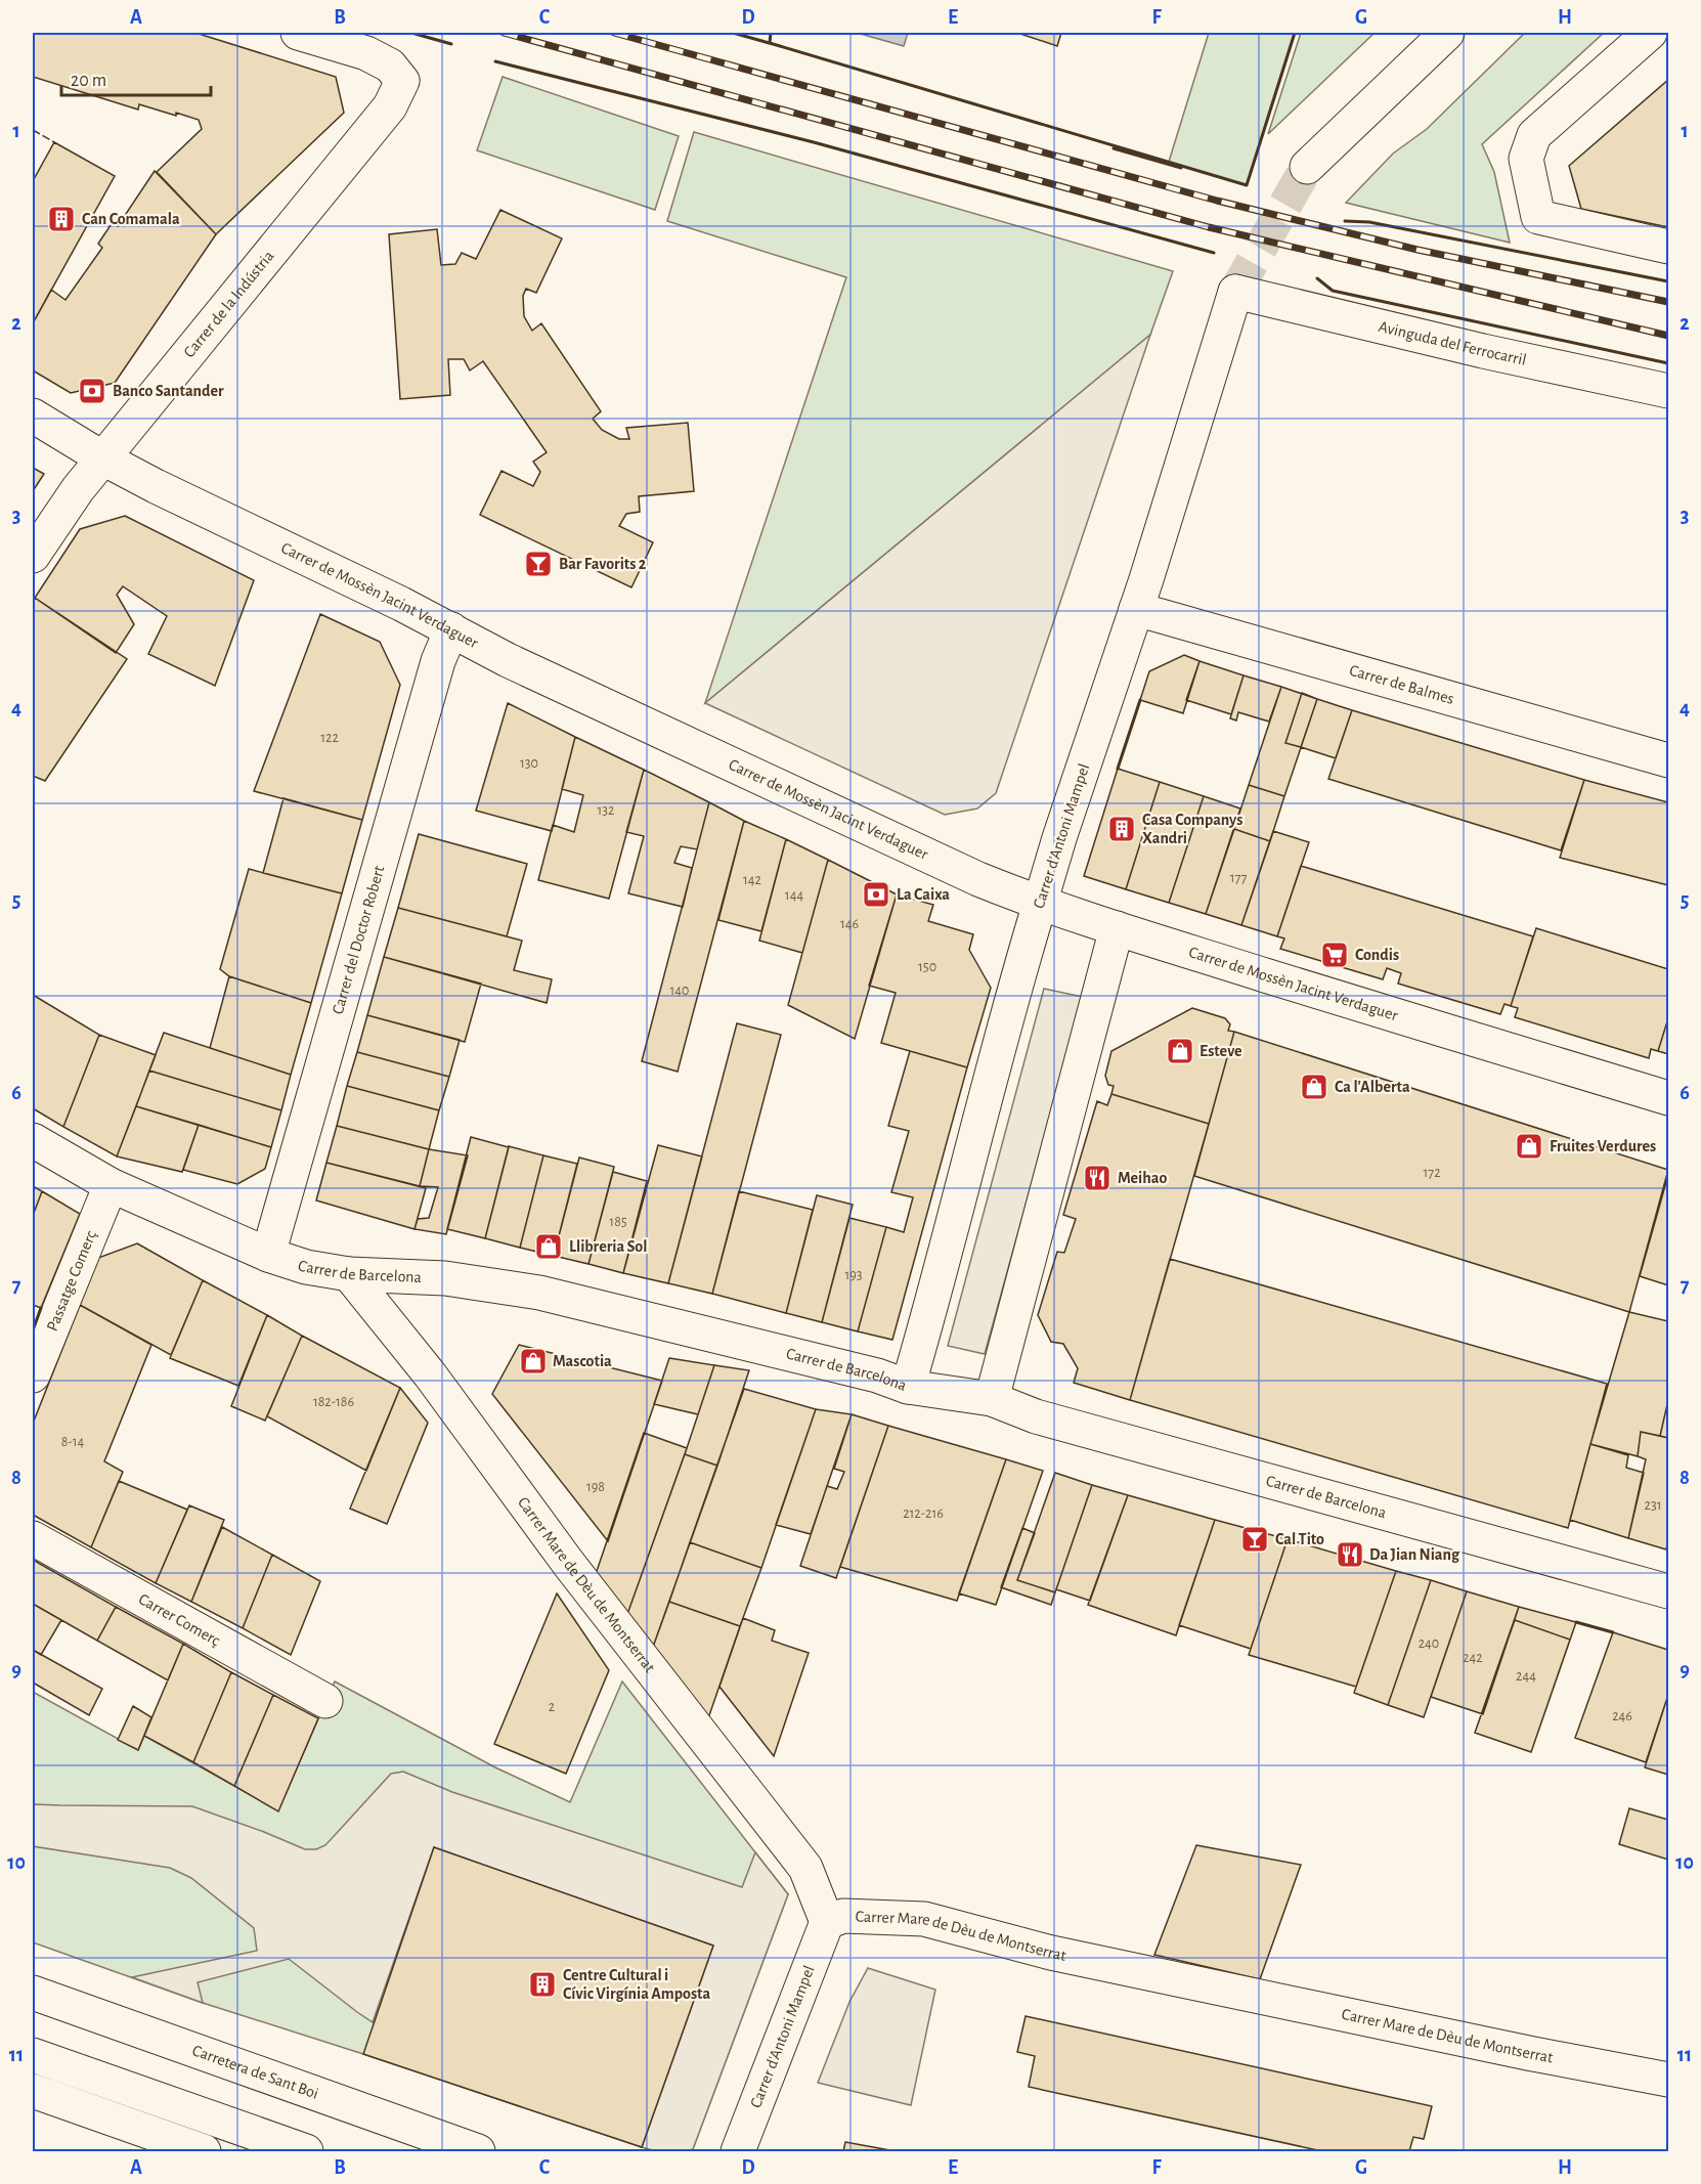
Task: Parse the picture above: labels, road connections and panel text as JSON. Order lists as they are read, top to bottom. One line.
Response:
{"streets":{"street":["Carrer de la Indústria","Avinguda del Ferrocarril","Carrer de Mossèn Jacint Verdaguer","Carrer de Balmes","Carrer d'Antoni Mampel","Carrer del Doctor Robert","Carrer de Barcelona","Passatge Comerç","Carrer Mare de Dèu de Montserrat","Carrer Comerç","Carretera de Sant Boi"]},"crossings":[["Carrer de la Indústria","Carrer de Mossèn Jacint Verdaguer"],["Avinguda del Ferrocarril","Carrer d'Antoni Mampel"],["Carrer de Mossèn Jacint Verdaguer","Carrer d'Antoni Mampel"],["Carrer de Mossèn Jacint Verdaguer","Carrer del Doctor Robert"],["Carrer de Balmes","Carrer d'Antoni Mampel"],["Carrer d'Antoni Mampel","Carrer de Barcelona"],["Carrer d'Antoni Mampel","Carrer Mare de Dèu de Montserrat"],["Carrer del Doctor Robert","Carrer de Barcelona"],["Carrer de Barcelona","Passatge Comerç"],["Carrer de Barcelona","Carrer Mare de Dèu de Montserrat"]],"places":{"building":["Can Comamala","Casa Companys Xandri","Centre Cultural i Cívic Virgínia Amposta"],"bank":["Banco Santander","La Caixa"],"bar":["Bar Favorits 2","Cal Tito"],"supermarket":["Condis"],"shop":["Esteve","Ca l'Alberta","Fruites Verdures","Llibreria Sol","Mascotia"],"restaurant":["Meihao","Da Jian Niang"]},"house_numbers":["122","130","132","177","142","144","146","150","140","172","185","193","182-186","8-14","198","231","212-216","240","242","244","2","246"],"scale_bar":"20 m","grid":{"columns":["A","B","C","D","E","F","G","H"],"rows":["1","2","3","4","5","6","7","8","9","10","11"]}}
